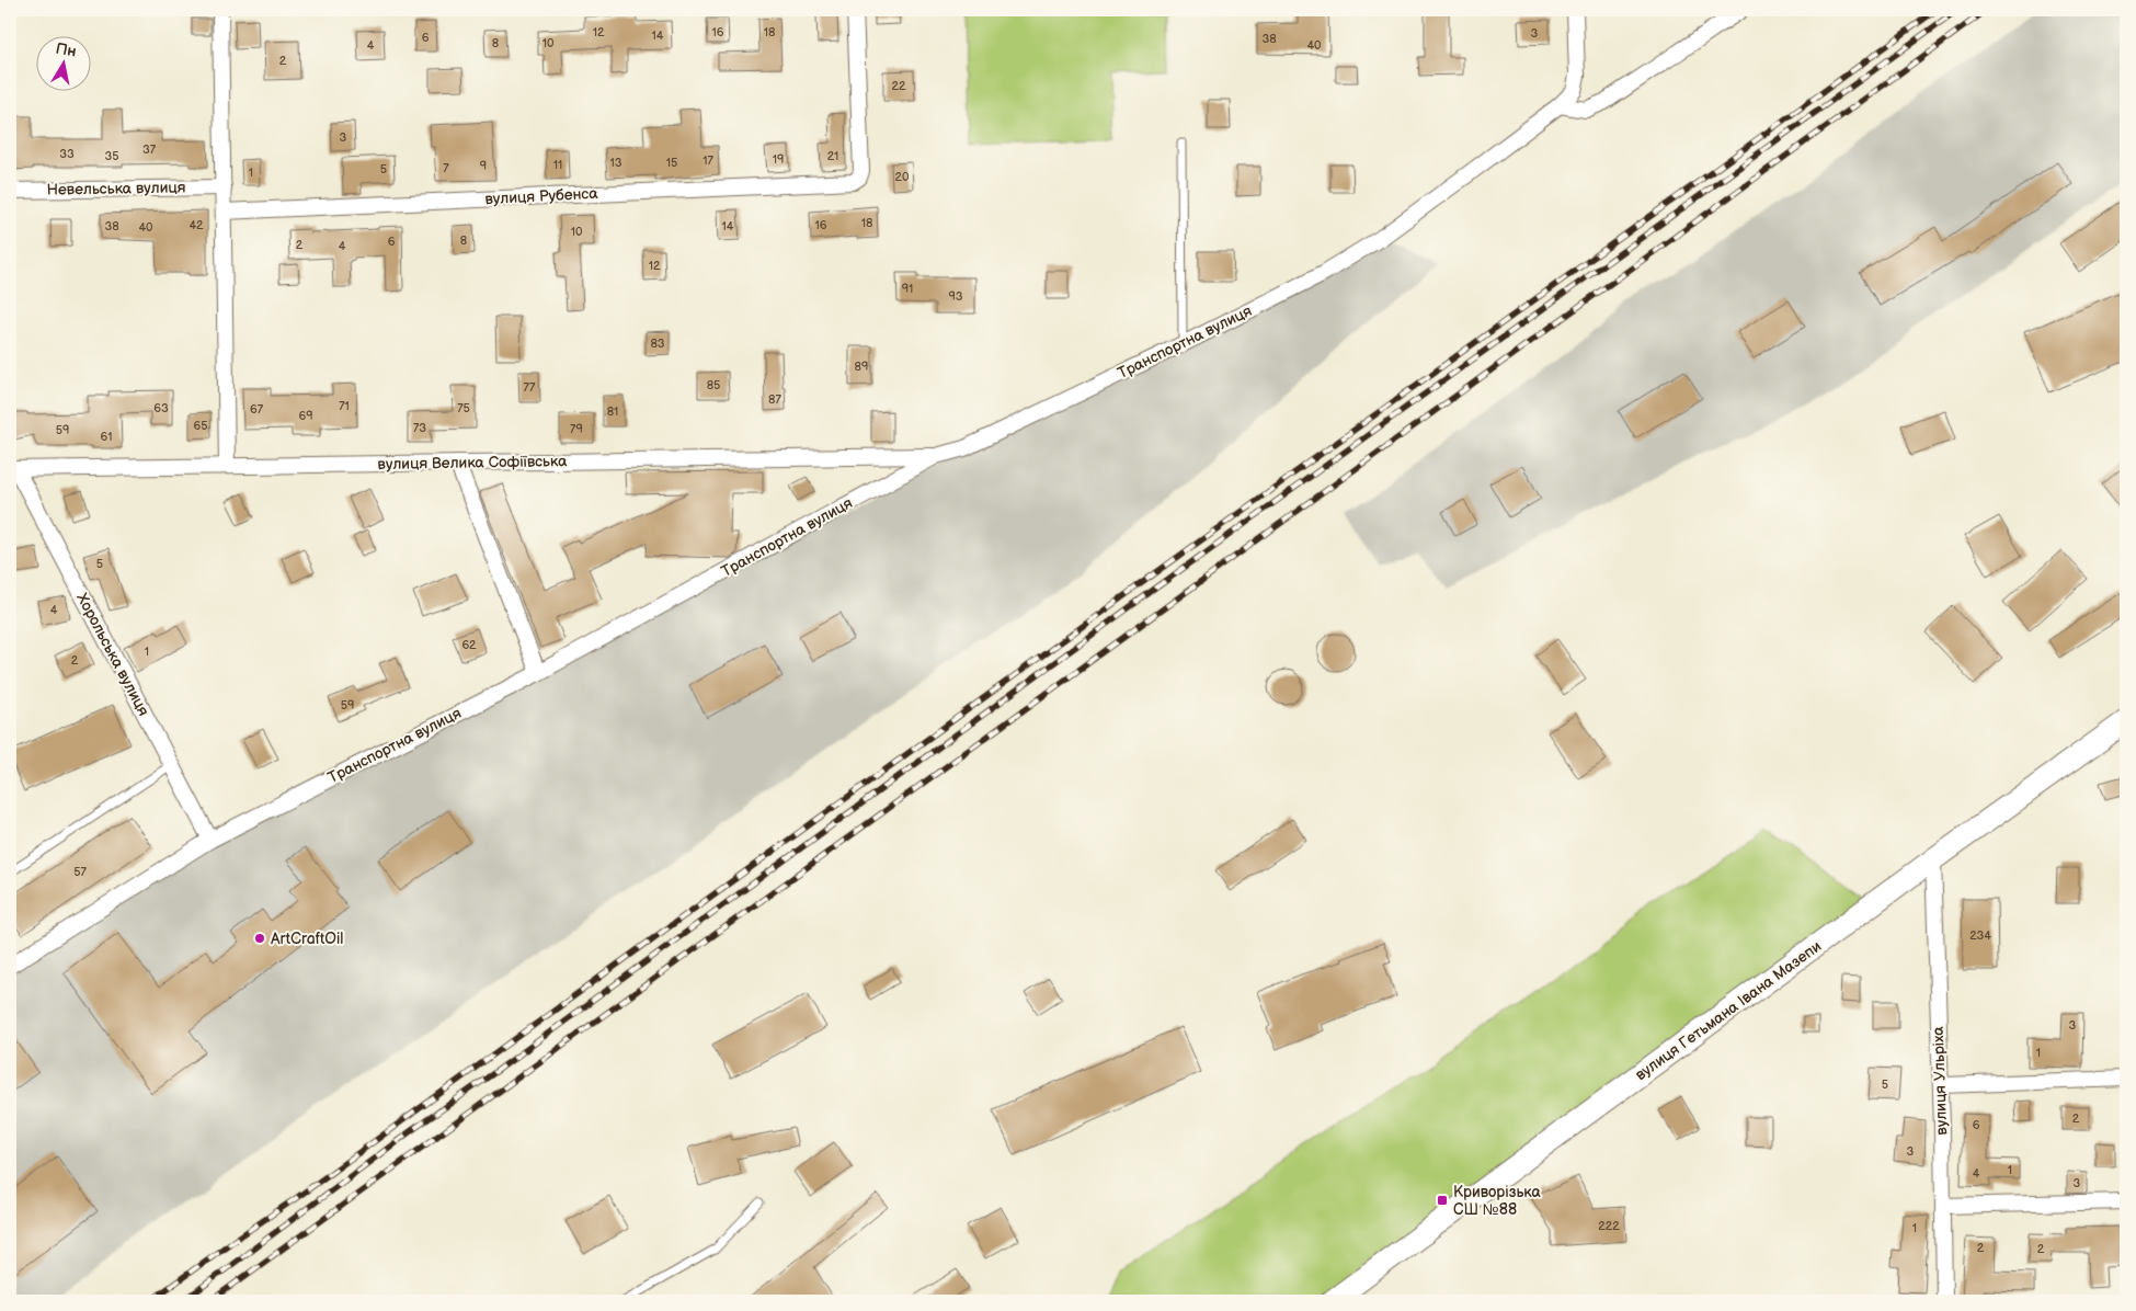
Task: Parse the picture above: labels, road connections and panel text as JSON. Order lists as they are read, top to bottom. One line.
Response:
{"streets":{"main road":["вулиця Гетьмана Івана Мазепи"],"street":["Невельська вулиця","вулиця Рубенса","Транспортна вулиця","вулиця Велика Софіївська","Хорольська вулиця","вулиця Ульріха"]},"crossings":[["Транспортна вулиця","вулиця Велика Софіївська"],["Транспортна вулиця","Хорольська вулиця"],["вулиця Велика Софіївська","Хорольська вулиця"],["вулиця Гетьмана Івана Мазепи","вулиця Ульріха"]],"places":{"other":["ArtCraftOil"],"transit":["Криворізька СШ №88"]},"house_numbers":["12","16","18","3","14","6","38","8","10","4","40","2","22","3","37","33","35","21","19","17","13","15","11","9","7","5","1","20","18","42","16","38","14","40","10","8","6","2","4","12","91","93","83","89","85","77","87","71","63","75","67","81","69","65","73","79","59","61","5","4","62","1","2","59","57","234","3","1","5","2","6","3","1","4","3","222","1","2","2"],"north":"top"}
